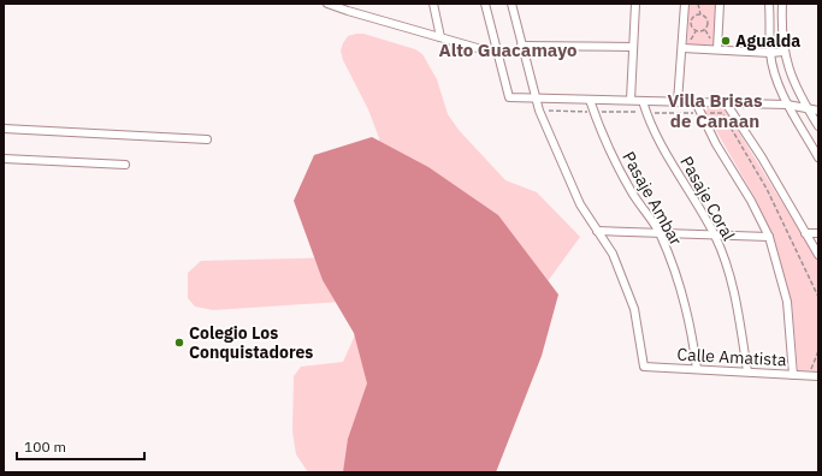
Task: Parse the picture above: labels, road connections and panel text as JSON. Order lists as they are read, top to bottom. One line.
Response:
{"streets":{"street":["Pasaje Ambar","Pasaje Coral","Calle Amatista"]},"crossings":[["Pasaje Ambar","Calle Amatista"],["Pasaje Coral","Calle Amatista"]],"districts":["Alto Guacamayo","Villa Brisas de Canaan"],"places":["Agualda","Colegio Los Conquistadores"],"scale_bar":"100 m"}
